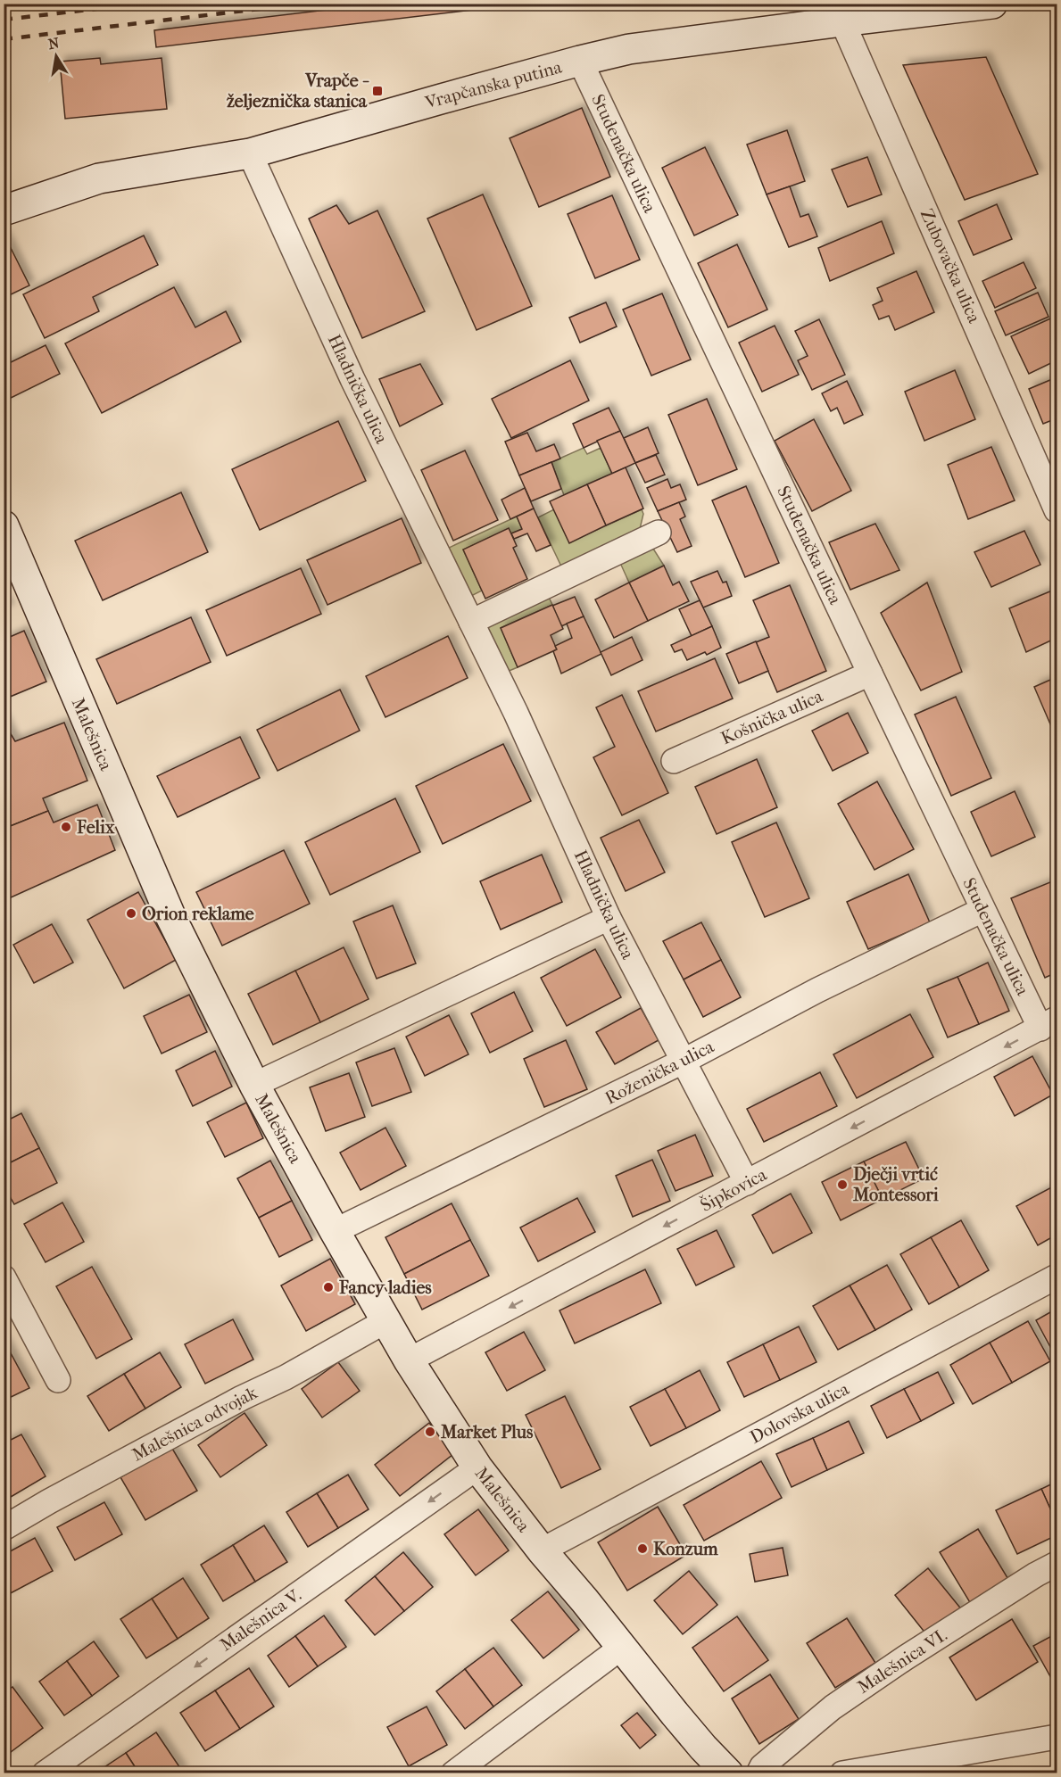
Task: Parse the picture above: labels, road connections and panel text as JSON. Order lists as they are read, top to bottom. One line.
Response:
{"streets":{"street":["Vrapčanska putina","Studenačka ulica","Zubovačka ulica","Hladnička ulica","Košnička ulica","Malešnica","Roženička ulica","Šipkovica","Dolovska ulica","Malešnica odvojak","Malešnica V.","Malešnica VI."]},"crossings":[["Vrapčanska putina","Studenačka ulica"],["Vrapčanska putina","Zubovačka ulica"],["Vrapčanska putina","Hladnička ulica"],["Studenačka ulica","Košnička ulica"],["Studenačka ulica","Roženička ulica"],["Studenačka ulica","Šipkovica"],["Hladnička ulica","Malešnica"],["Hladnička ulica","Roženička ulica"],["Hladnička ulica","Šipkovica"],["Malešnica","Roženička ulica"],["Malešnica","Šipkovica"],["Malešnica","Dolovska ulica"],["Malešnica","Malešnica odvojak"],["Malešnica","Malešnica V."]],"one_way":["Šipkovica","Malešnica V."],"places":{"transit":["Vrapče - željeznička stanica"],"other":["Felix","Orion reklame","Dječji vrtić Montessori","Fancy ladies","Market Plus","Konzum"]},"north":"top"}
